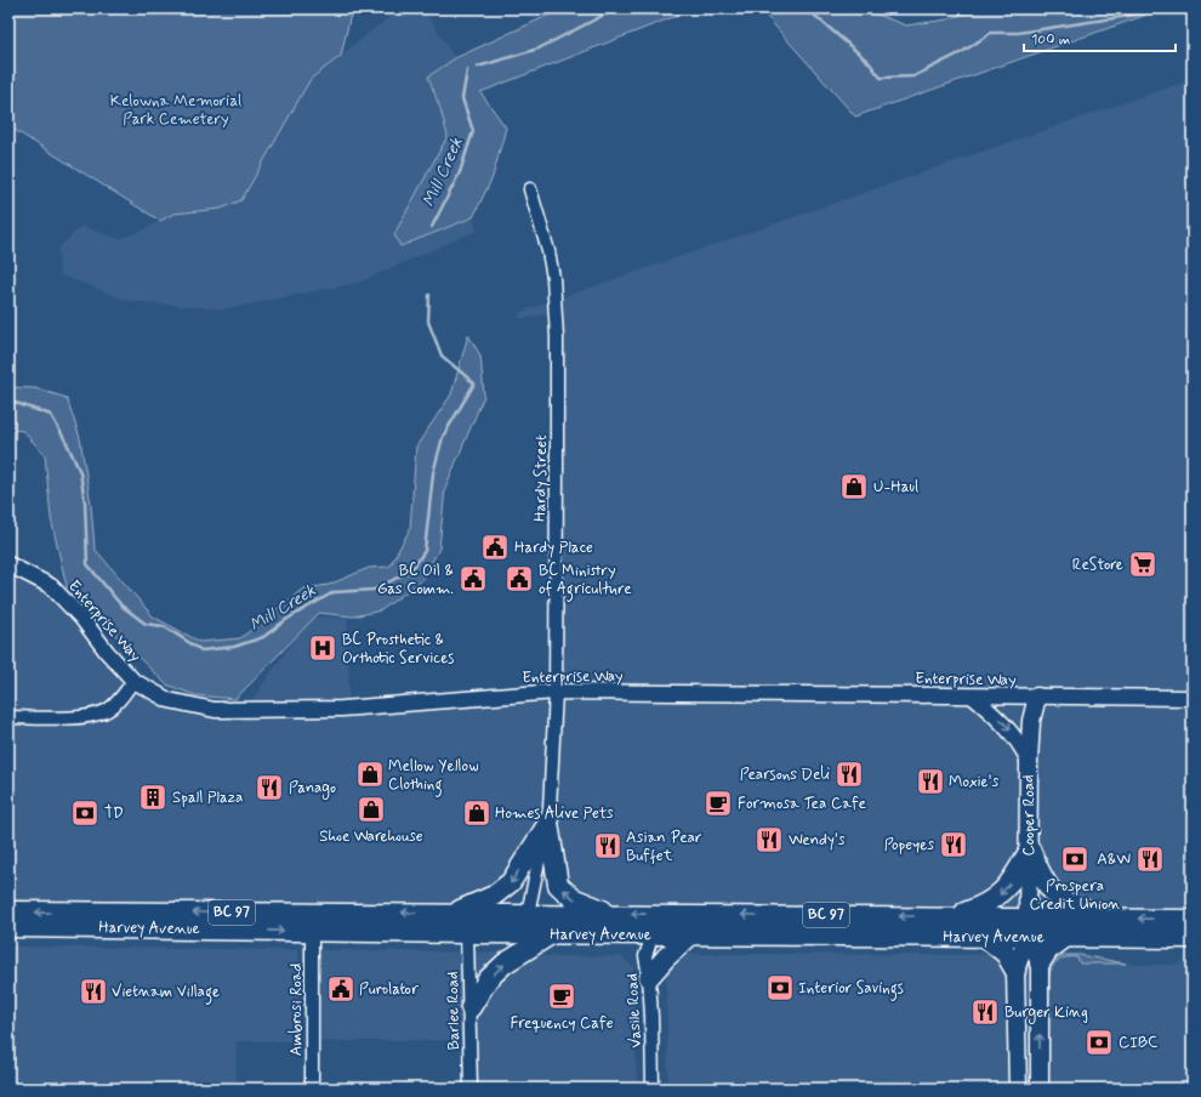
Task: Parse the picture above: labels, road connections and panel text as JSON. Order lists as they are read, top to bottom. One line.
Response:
{"streets":{"highway":["BC 97","Harvey Avenue"],"main road":["Cooper Road"],"street":["Hardy Street","Enterprise Way","Ambrosi Road","Barlee Road","Vasile Road"]},"crossings":[["Hardy Street","Enterprise Way"],["Hardy Street","Harvey Avenue"],["Enterprise Way","Cooper Road"],["Cooper Road","Harvey Avenue"],["Harvey Avenue","Ambrosi Road"],["Harvey Avenue","Barlee Road"],["Harvey Avenue","Vasile Road"]],"water":["Mill Creek"],"parks":["Kelowna Memorial Park Cemetery"],"places":{"shop":["U-Haul","Mellow Yellow Clothing","Shoe Warehouse","Homes Alive Pets"],"public building":["Hardy Place","BC Oil & Gas Comm.","BC Ministry of Agriculture","Purolator"],"supermarket":["ReStore"],"hospital":["BC Prosthetic & Orthotic Services"],"restaurant":["Pearsons Deli","Moxie's","Panago","Wendy's","Popeyes","Asian Pear Buffet","A&W","Vietnam Village","Burger King"],"building":["Spall Plaza"],"cafe":["Formosa Tea Cafe","Frequency Cafe"],"bank":["TD","Prospera Credit Union","Interior Savings","CIBC"]},"scale_bar":"100 m"}
